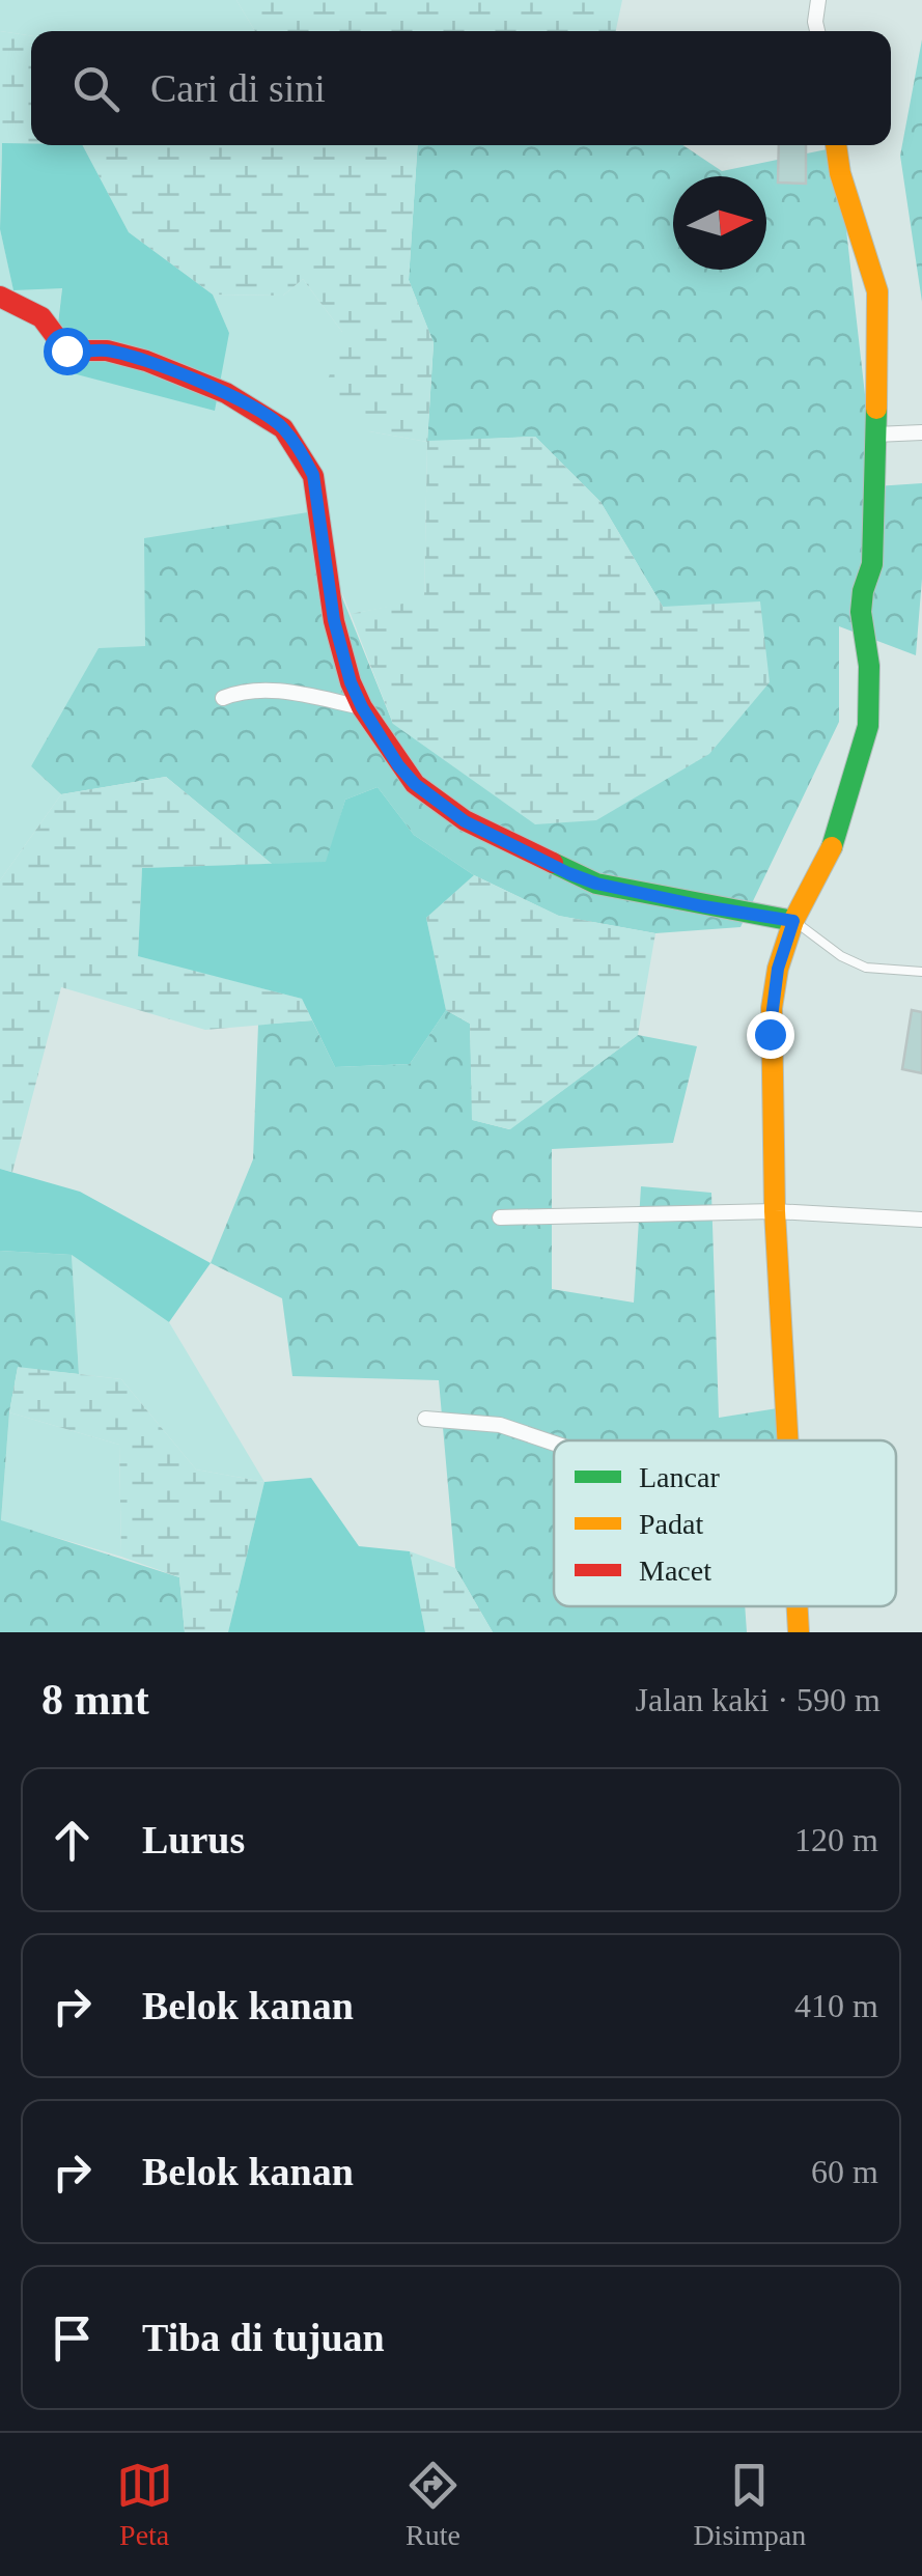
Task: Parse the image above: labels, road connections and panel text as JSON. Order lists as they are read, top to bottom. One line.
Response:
{"legend":["Lancar","Padat","Macet"],"north":"right","page":{"search":"Cari di sini","heading":["8 mnt","Jalan kaki · 590 m"],"list":[["Lurus","120 m"],["Belok kanan","410 m"],["Belok kanan","60 m"],"Tiba di tujuan"],"nav":["Peta","Rute","Disimpan"]}}
